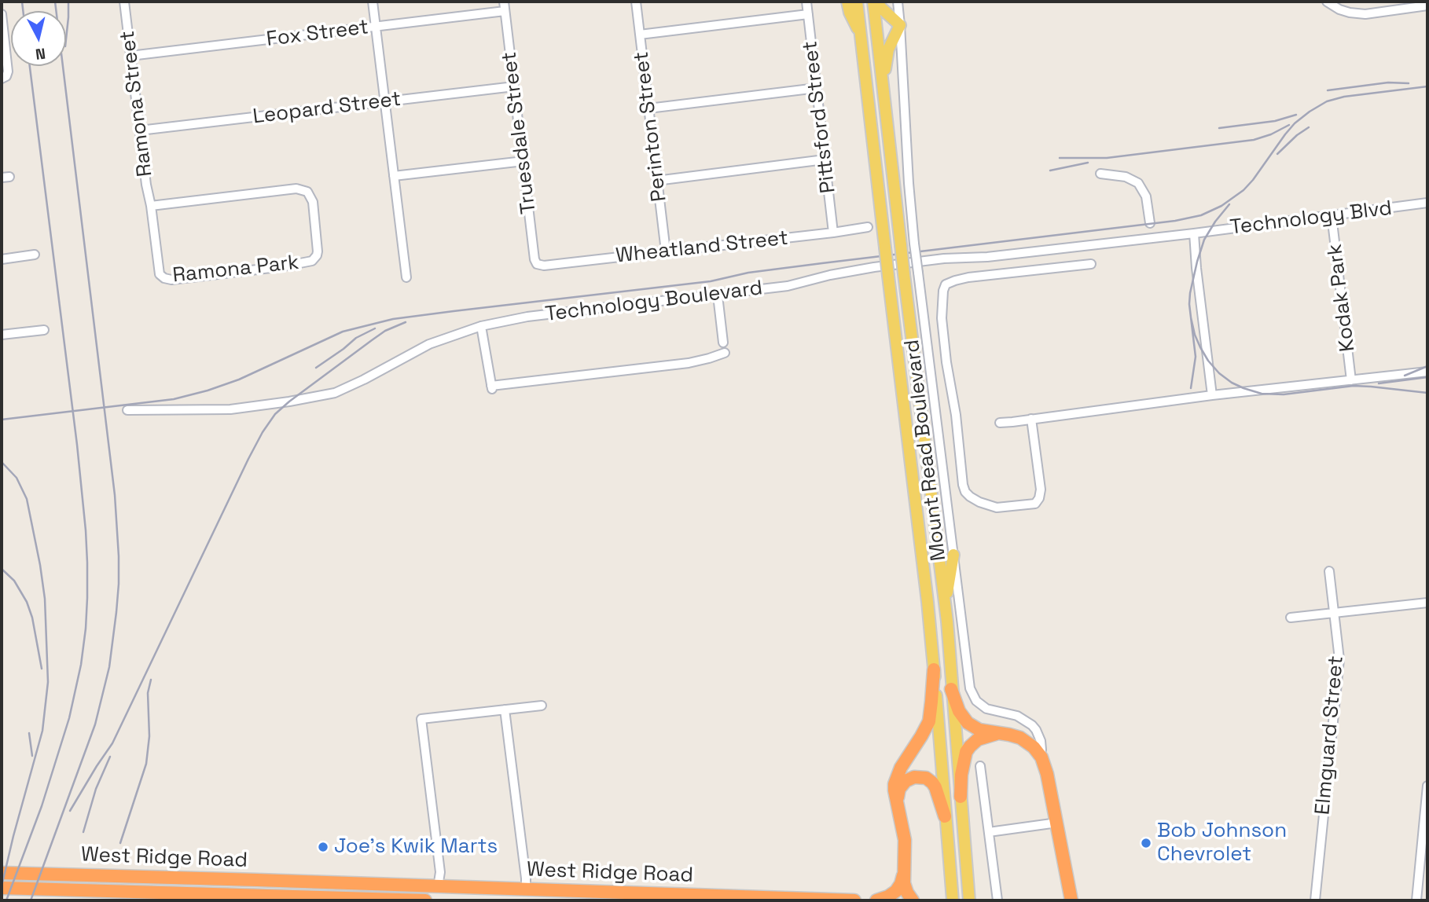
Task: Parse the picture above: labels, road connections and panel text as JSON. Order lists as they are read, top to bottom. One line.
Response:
{"streets":{"highway":["West Ridge Road"],"main road":["Mount Read Boulevard"],"street":["Fox Street","Ramona Street","Leopard Street","Pittsford Street","Perinton Street","Truesdale Street","Technology Blvd","Wheatland Street","Ramona Park","Kodak Park","Technology Boulevard","Elmguard Street"]},"crossings":[["Fox Street","Ramona Street"],["Fox Street","Truesdale Street"],["Ramona Street","Leopard Street"],["Ramona Street","Ramona Park"],["Leopard Street","Truesdale Street"],["Pittsford Street","Wheatland Street"],["Perinton Street","Wheatland Street"],["Truesdale Street","Wheatland Street"],["Technology Blvd","Kodak Park"],["Technology Blvd","Technology Boulevard"]],"places":["Bob Johnson Chevrolet","Joe's Kwik Marts"],"north":"bottom"}
